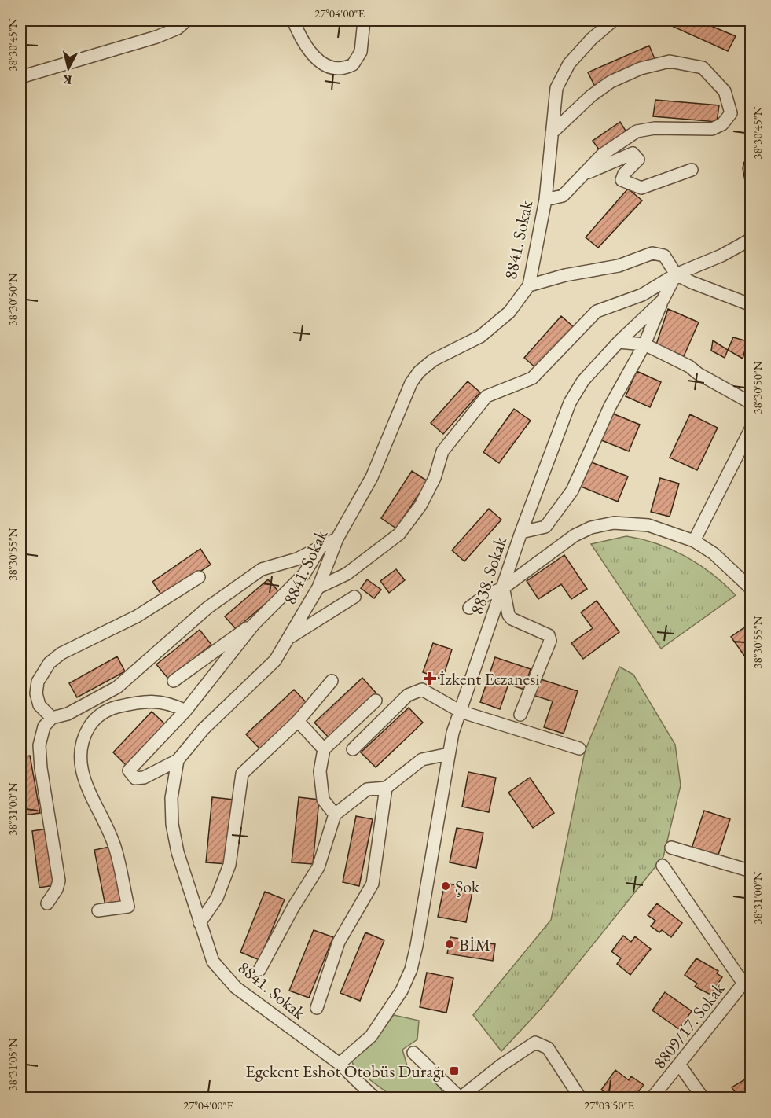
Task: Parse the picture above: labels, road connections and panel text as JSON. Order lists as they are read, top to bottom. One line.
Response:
{"streets":{"street":["8841. Sokak","8838. Sokak","8809/17. Sokak"]},"crossings":[["8841. Sokak","8838. Sokak"]],"places":{"health":["İzkent Eczanesi"],"other":["Şok","BİM"],"transit":["Egekent Eshot Otobüs Durağı"]},"north":"bottom","coordinates":["27°04'00\"E","38°30'45\"N","38°30'50\"N","38°30'55\"N","38°31'00\"N","38°31'05\"N","27°03'50\"E"]}
